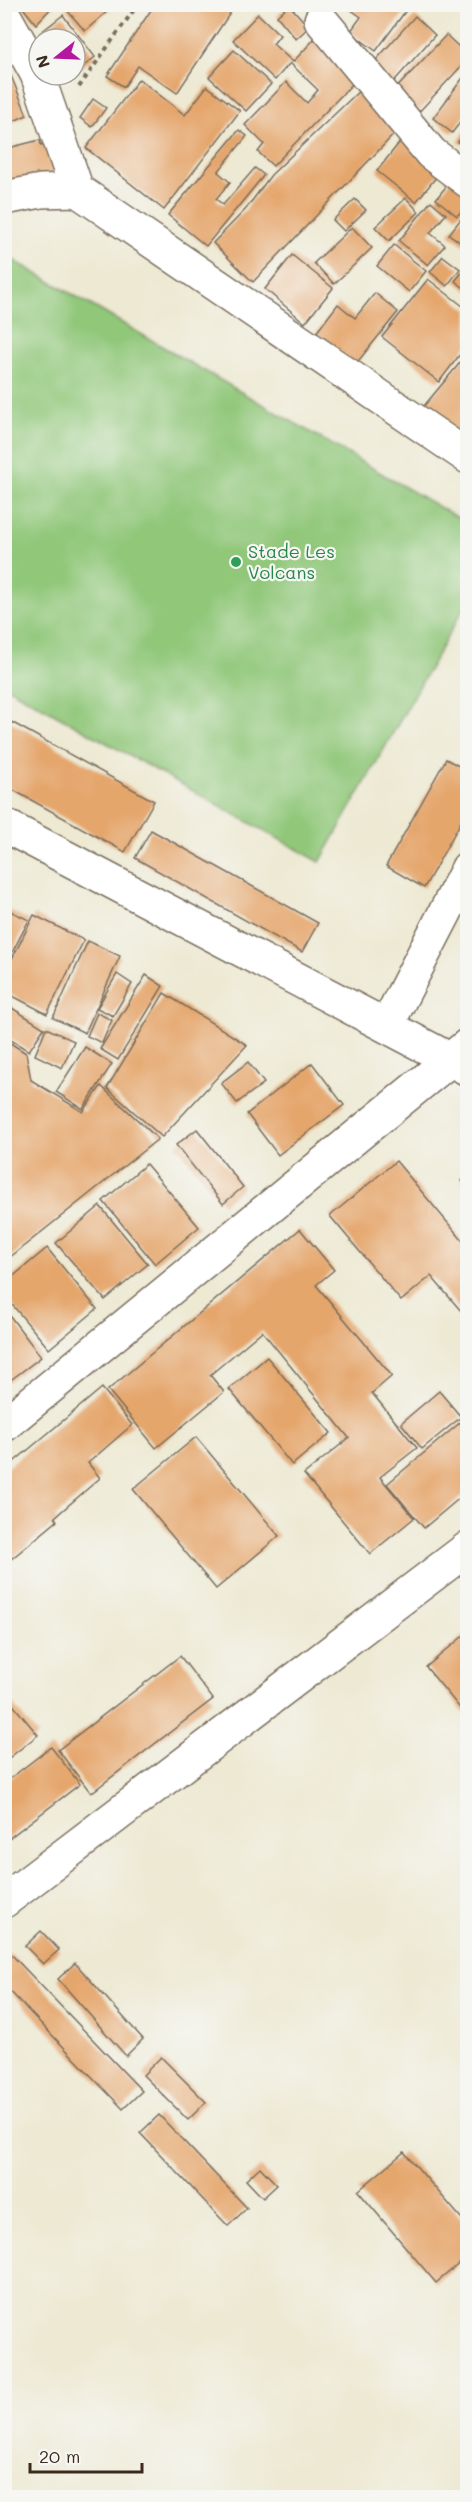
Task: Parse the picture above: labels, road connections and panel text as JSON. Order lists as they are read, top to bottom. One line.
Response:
{"places":["Stade Les Volcans"],"scale_bar":"20 m","north":"left"}
